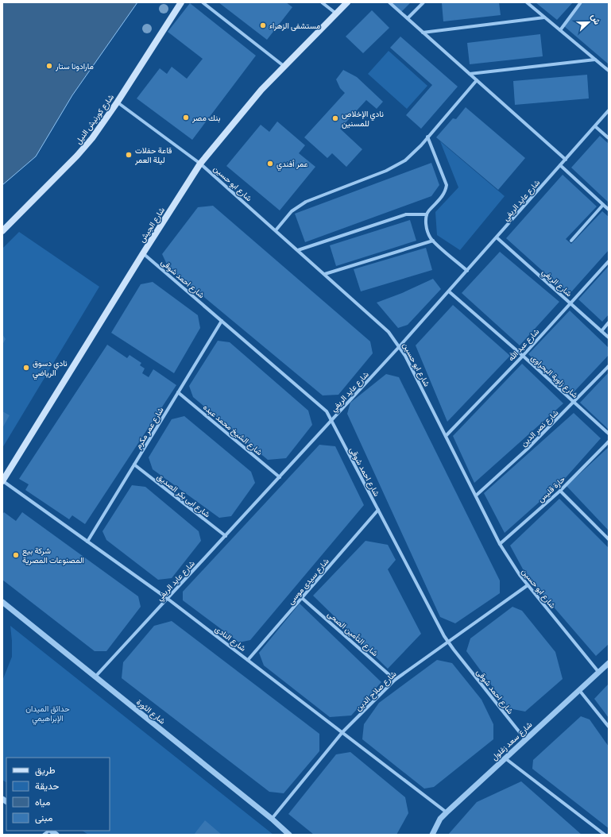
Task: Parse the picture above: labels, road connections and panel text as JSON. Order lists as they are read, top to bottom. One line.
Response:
{"streets":{"main road":["شارع كورنيش النيل","شارع الجيش"],"street":["شارع ابو حسين","شارع عايد الريفي","شارع احمد شوقى","شارع الريفي","شارع عبد الله","شارع زاوية البحراوى","شارع عمر مكرم","شارع نصر الدين","شارع الشيخ محمد عبده","حارة قليس","شارع ابى بكر الصديق","شارع سيدى موسى","شارع التأمين الصحى","شارع النادى","شارع صلاح الدين","شارع الثورة","شارع سعد زغلول"]},"crossings":[["شارع كورنيش النيل","شارع ابو حسين"],["شارع ابو حسين","شارع عايد الريفي"],["شارع ابو حسين","شارع الجيش"],["شارع ابو حسين","شارع عبد الله"],["شارع ابو حسين","شارع نصر الدين"],["شارع ابو حسين","حارة قليس"],["شارع ابو حسين","شارع صلاح الدين"],["شارع ابو حسين","شارع سعد زغلول"],["شارع عايد الريفي","شارع احمد شوقى"],["شارع عايد الريفي","شارع الريفي"],["شارع عايد الريفي","شارع زاوية البحراوى"],["شارع عايد الريفي","شارع الشيخ محمد عبده"],["شارع عايد الريفي","شارع ابى بكر الصديق"],["شارع عايد الريفي","شارع النادى"],["شارع عايد الريفي","شارع الثورة"],["شارع الجيش","شارع احمد شوقى"],["شارع الجيش","شارع النادى"],["شارع احمد شوقى","شارع عمر مكرم"],["شارع احمد شوقى","شارع سيدى موسى"],["شارع احمد شوقى","شارع صلاح الدين"],["شارع احمد شوقى","شارع سعد زغلول"],["شارع الريفي","شارع عبد الله"],["شارع عبد الله","شارع زاوية البحراوى"],["شارع زاوية البحراوى","شارع نصر الدين"],["شارع عمر مكرم","شارع الشيخ محمد عبده"],["شارع عمر مكرم","شارع ابى بكر الصديق"],["شارع عمر مكرم","شارع النادى"],["شارع سيدى موسى","شارع التأمين الصحى"],["شارع سيدى موسى","شارع النادى"],["شارع التأمين الصحى","شارع صلاح الدين"],["شارع النادى","شارع صلاح الدين"],["شارع النادى","شارع سعد زغلول"],["شارع صلاح الدين","شارع الثورة"]],"parks":["حدائق الميدان الإبراهيمي"],"places":["مستشفى الزهراء","مارادونا ستار","بنك مصر","نادي الإخلاص للمسنين","قاعة حفلات ليلة العمر","عمر أفندي","نادي دسوق الرياضي","شركة بيع المصنوعات المصرية"],"legend":["طريق","حديقة","مياه","مبنى"],"north":"right"}
